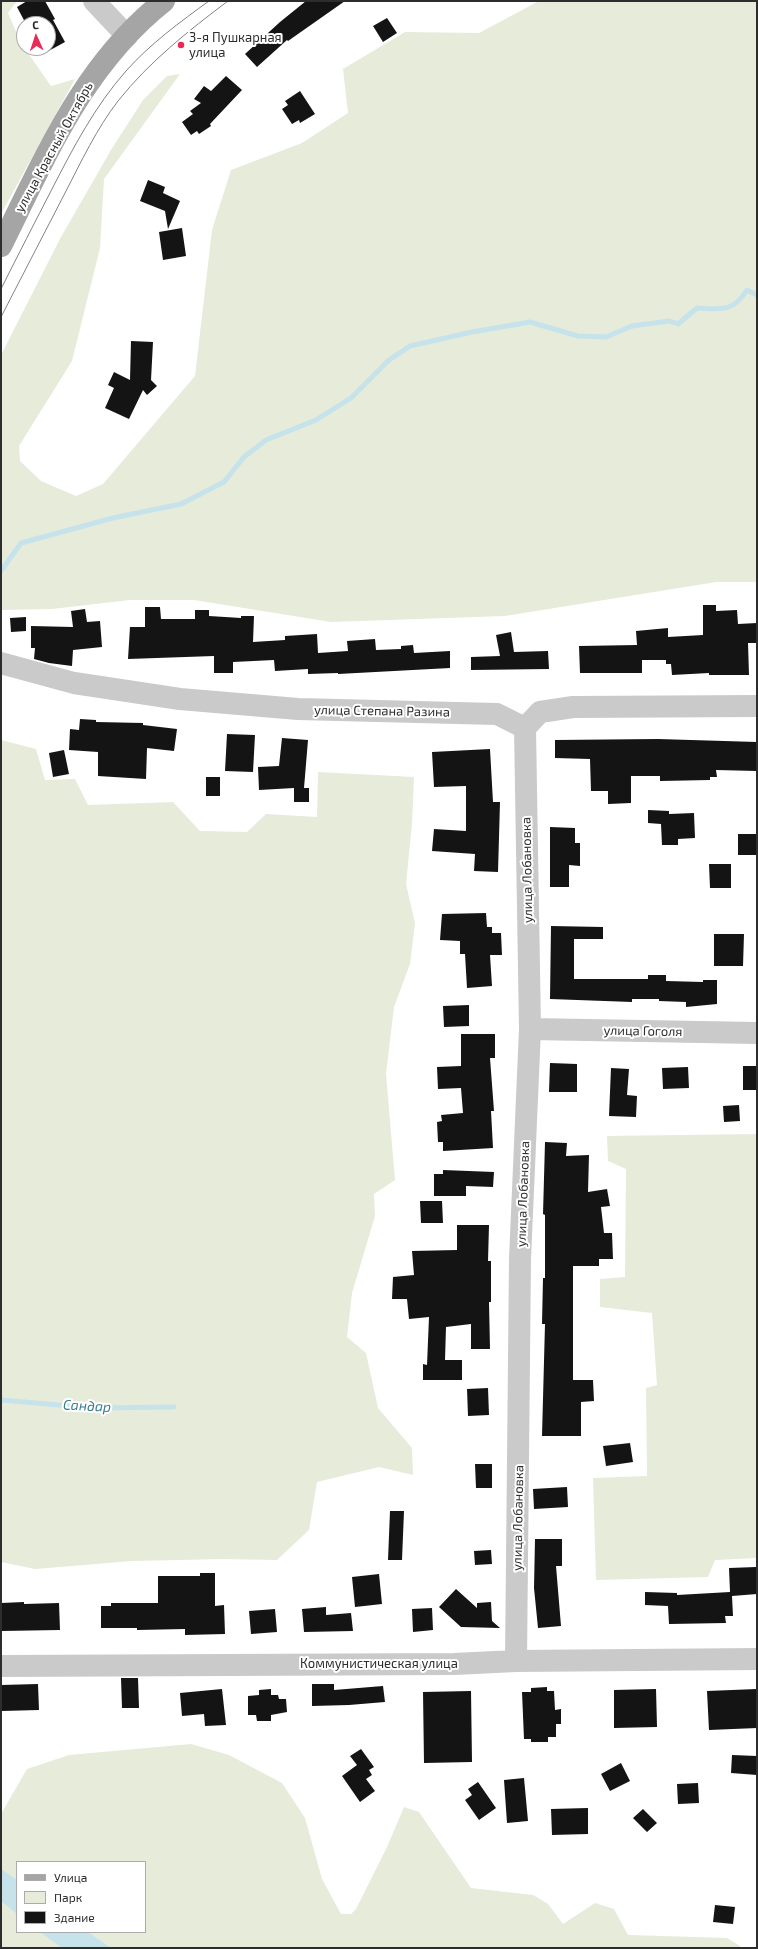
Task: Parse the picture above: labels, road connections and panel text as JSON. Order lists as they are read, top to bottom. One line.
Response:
{"streets":{"main road":["улица Красный Октябрь"],"street":["улица Степана Разина","улица Лобановка","улица Гоголя","Коммунистическая улица"]},"crossings":[["улица Степана Разина","улица Лобановка"],["улица Лобановка","улица Гоголя"],["улица Лобановка","Коммунистическая улица"]],"water":["Сандар"],"places":["3-я Пушкарная улица"],"legend":["Улица","Парк","Здание"],"north":"top"}
